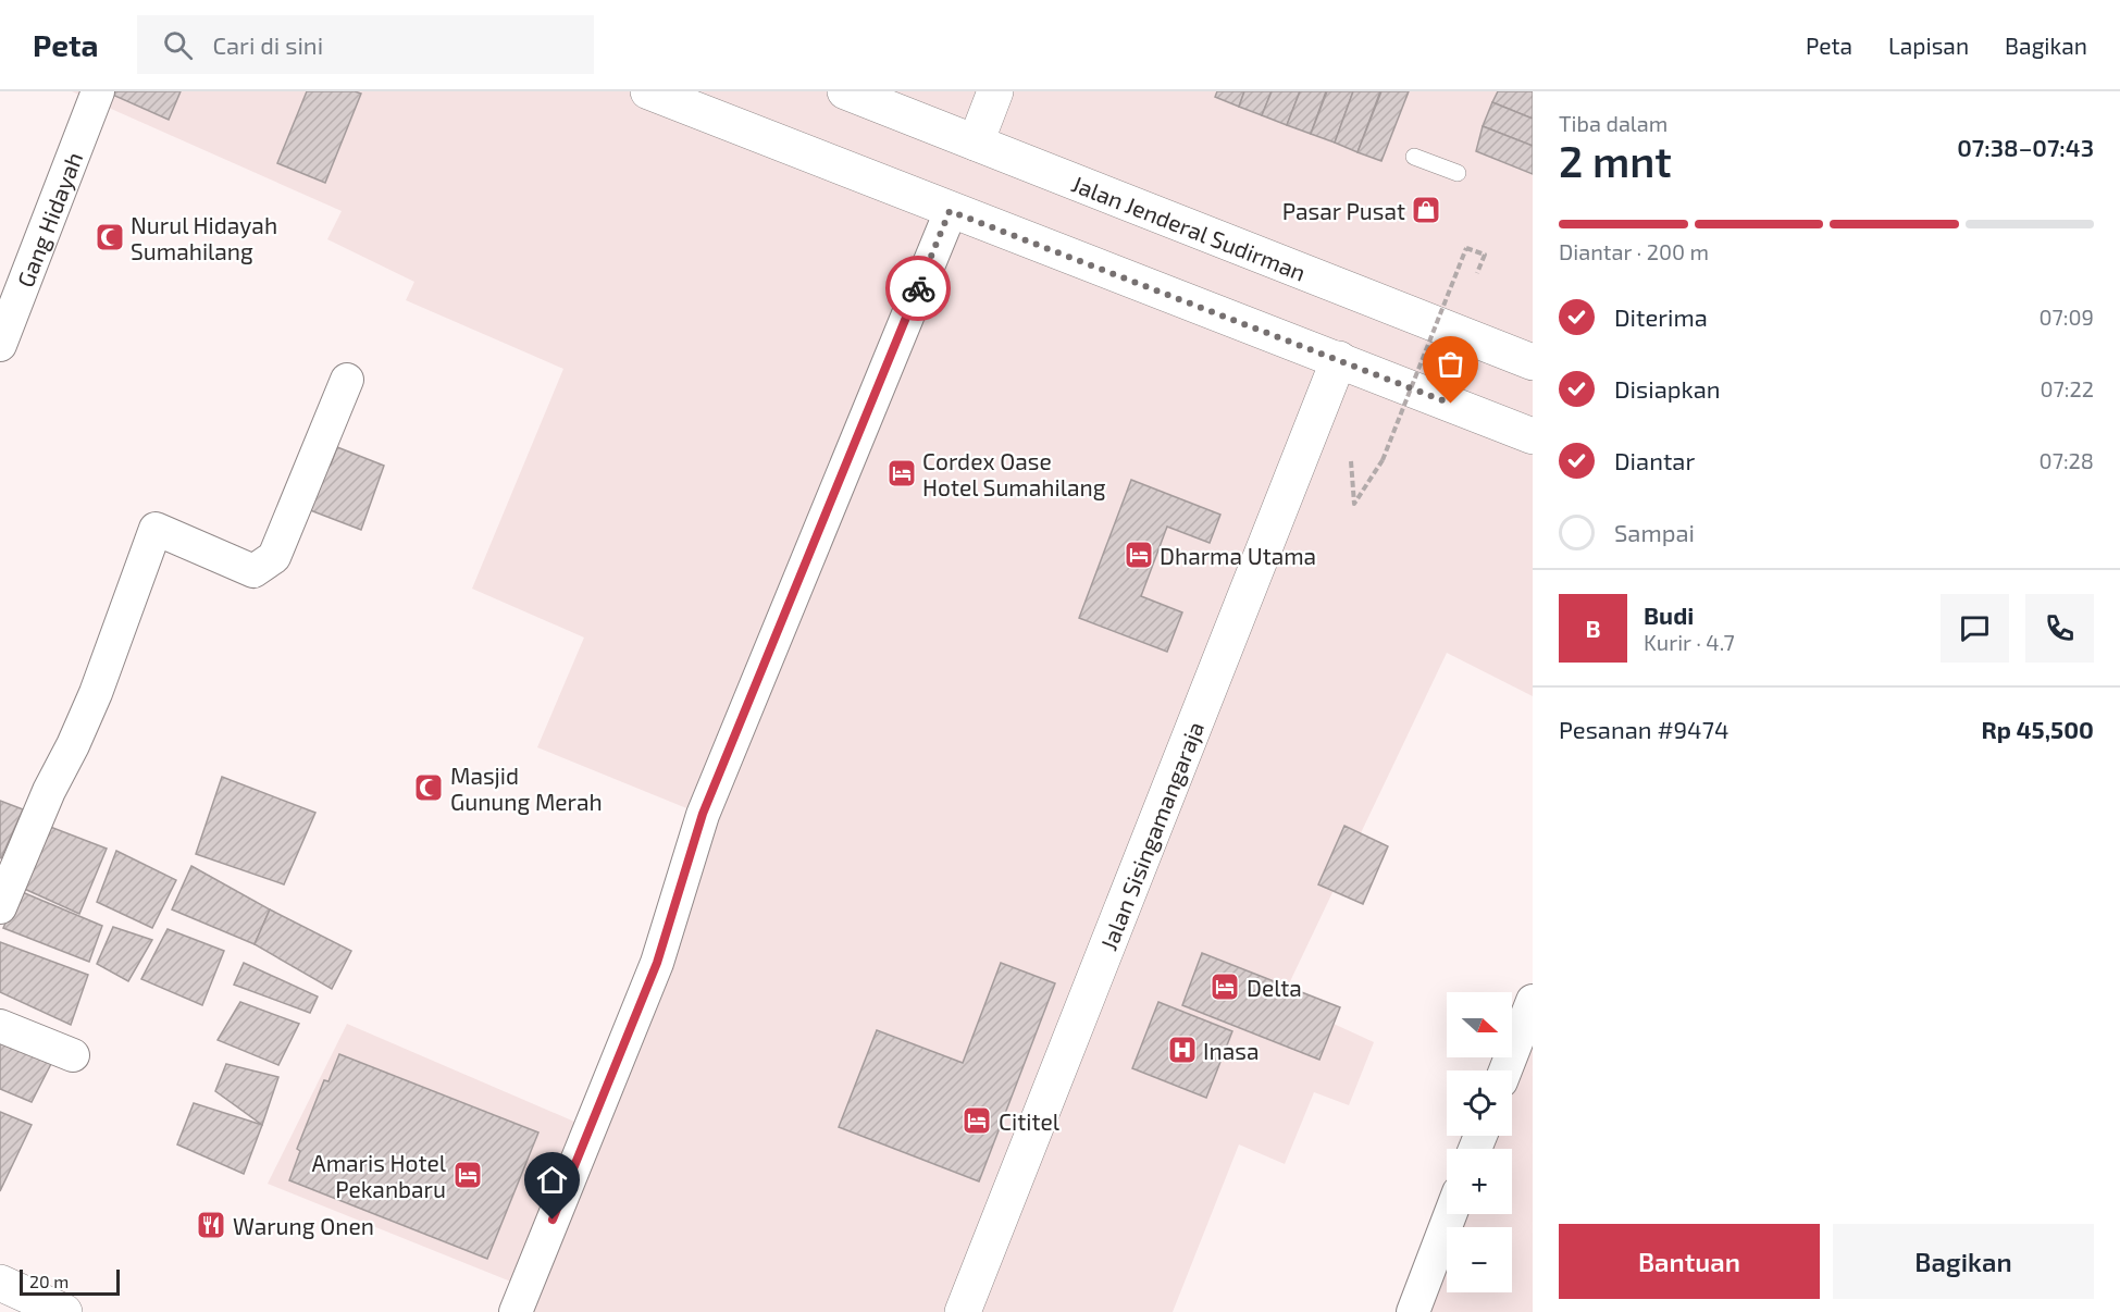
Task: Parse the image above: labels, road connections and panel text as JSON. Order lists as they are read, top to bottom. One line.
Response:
{"streets":{"main road":["Jalan Jenderal Sudirman","Jalan Sisingamangaraja"],"street":["Gang Hidayah"]},"places":{"shop":["Pasar Pusat"],"mosque":["Nurul Hidayah Sumahilang","Masjid Gunung Merah"],"hotel":["Cordex Oase Hotel Sumahilang","Dharma Utama","Delta","Cititel","Amaris Hotel Pekanbaru"],"hospital":["Inasa"],"restaurant":["Warung Onen"]},"scale_bar":"20 m","north":"right","page":{"header":"Peta","search":"Cari di sini","nav":["Peta","Lapisan","Bagikan"],"heading":["2 mnt","Tiba dalam","07:38–07:43"],"panel":["Budi","Kurir · 4.7","Pesanan #9474","Rp 45,500"],"bar":"Diantar · 200 m","list":[["Diterima","07:09"],["Disiapkan","07:22"],["Diantar","07:28"],"Sampai"],"round":"B","map_buttons":["+","−"],"buttons":["Bantuan","Bagikan"],"scale":"20 m"}}
